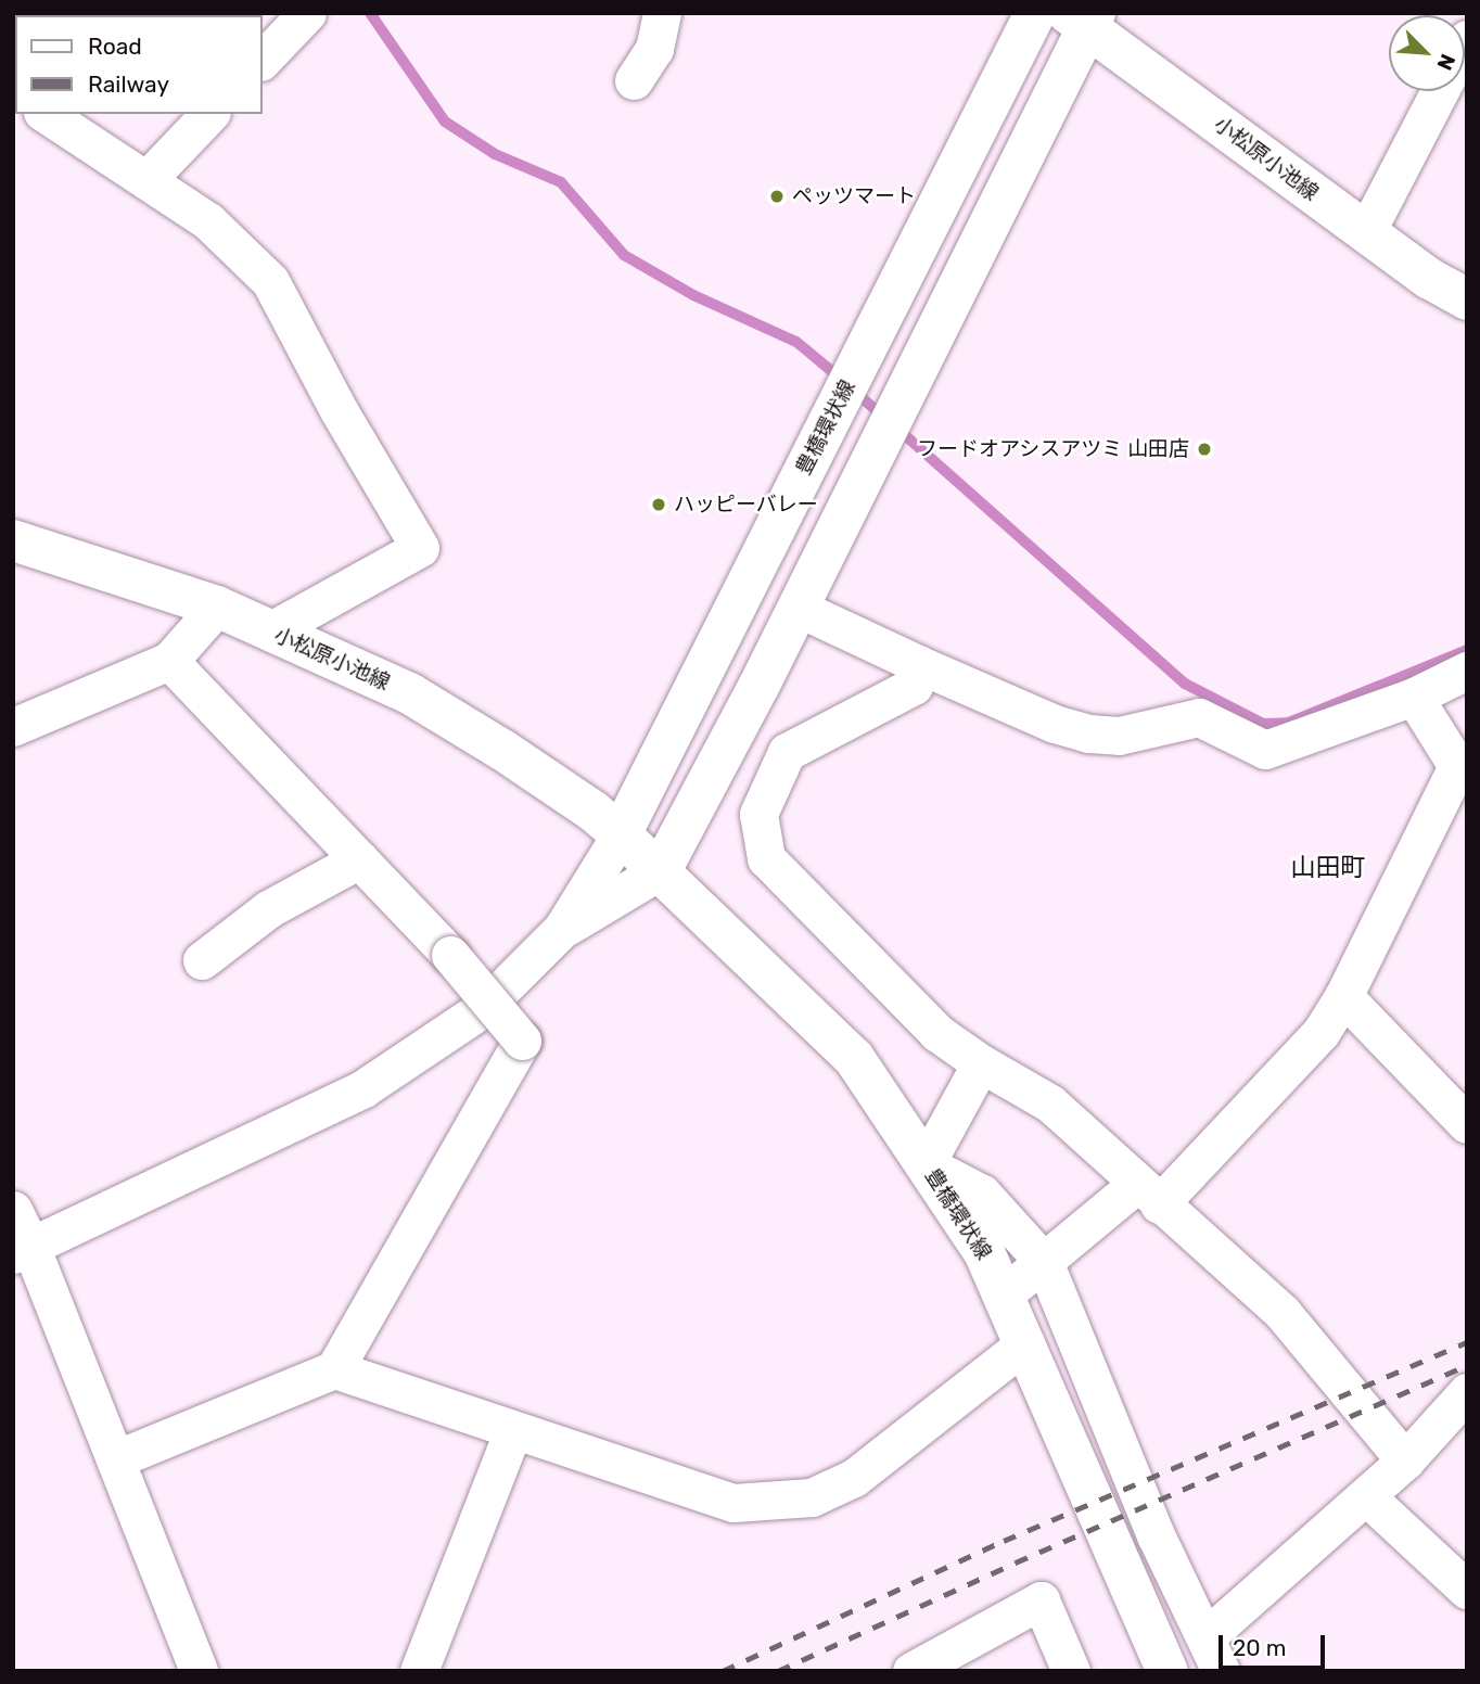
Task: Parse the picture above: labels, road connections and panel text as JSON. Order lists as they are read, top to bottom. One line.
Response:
{"streets":{"main road":["小松原小池線","豊橋環状線"]},"crossings":[["小松原小池線","豊橋環状線"]],"districts":["山田町"],"places":["ペッツマート","フードオアシスアツミ 山田店","ハッピーバレー"],"legend":["Road","Railway"],"scale_bar":"20 m","north":"bottom right"}
